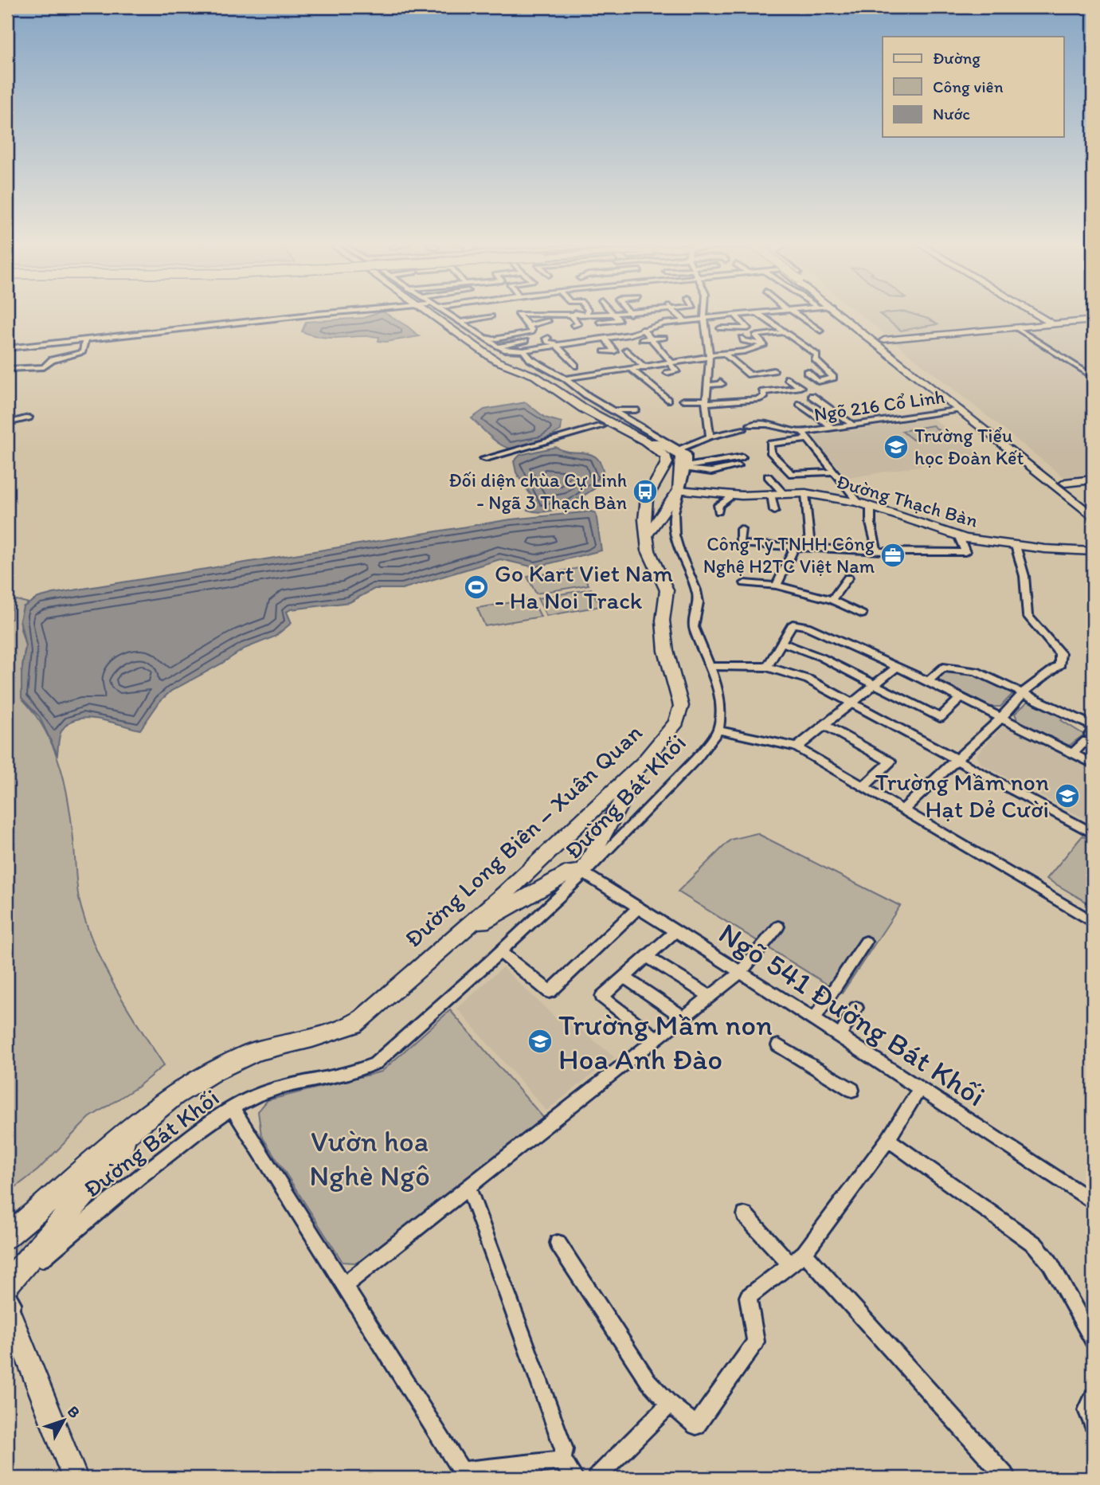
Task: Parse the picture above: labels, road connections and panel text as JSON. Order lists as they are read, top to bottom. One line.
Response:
{"streets":{"main road":["Đường Long Biên – Xuân Quan"],"street":["Ngõ 216 Cổ Linh","Đường Thạch Bàn","Đường Bát Khối","Ngõ 541 Đường Bát Khối"]},"crossings":[["Đường Thạch Bàn","Đường Bát Khối"],["Đường Bát Khối","Ngõ 541 Đường Bát Khối"]],"parks":["Vườn hoa Nghè Ngô"],"places":{"school or university":["Trường Tiểu học Đoàn Kết","Trường Mầm non Hạt Dẻ Cười","Trường Mầm non Hoa Anh Đào"],"bus stop":["Đối diện chùa Cự Linh - Ngã 3 Thạch Bàn"],"office":["Công Ty TNHH Công Nghệ H2TC Việt Nam"],"sports":["Go Kart Viet Nam - Ha Noi Track"]},"legend":["Đường","Công viên","Nước"],"north":"top right"}
